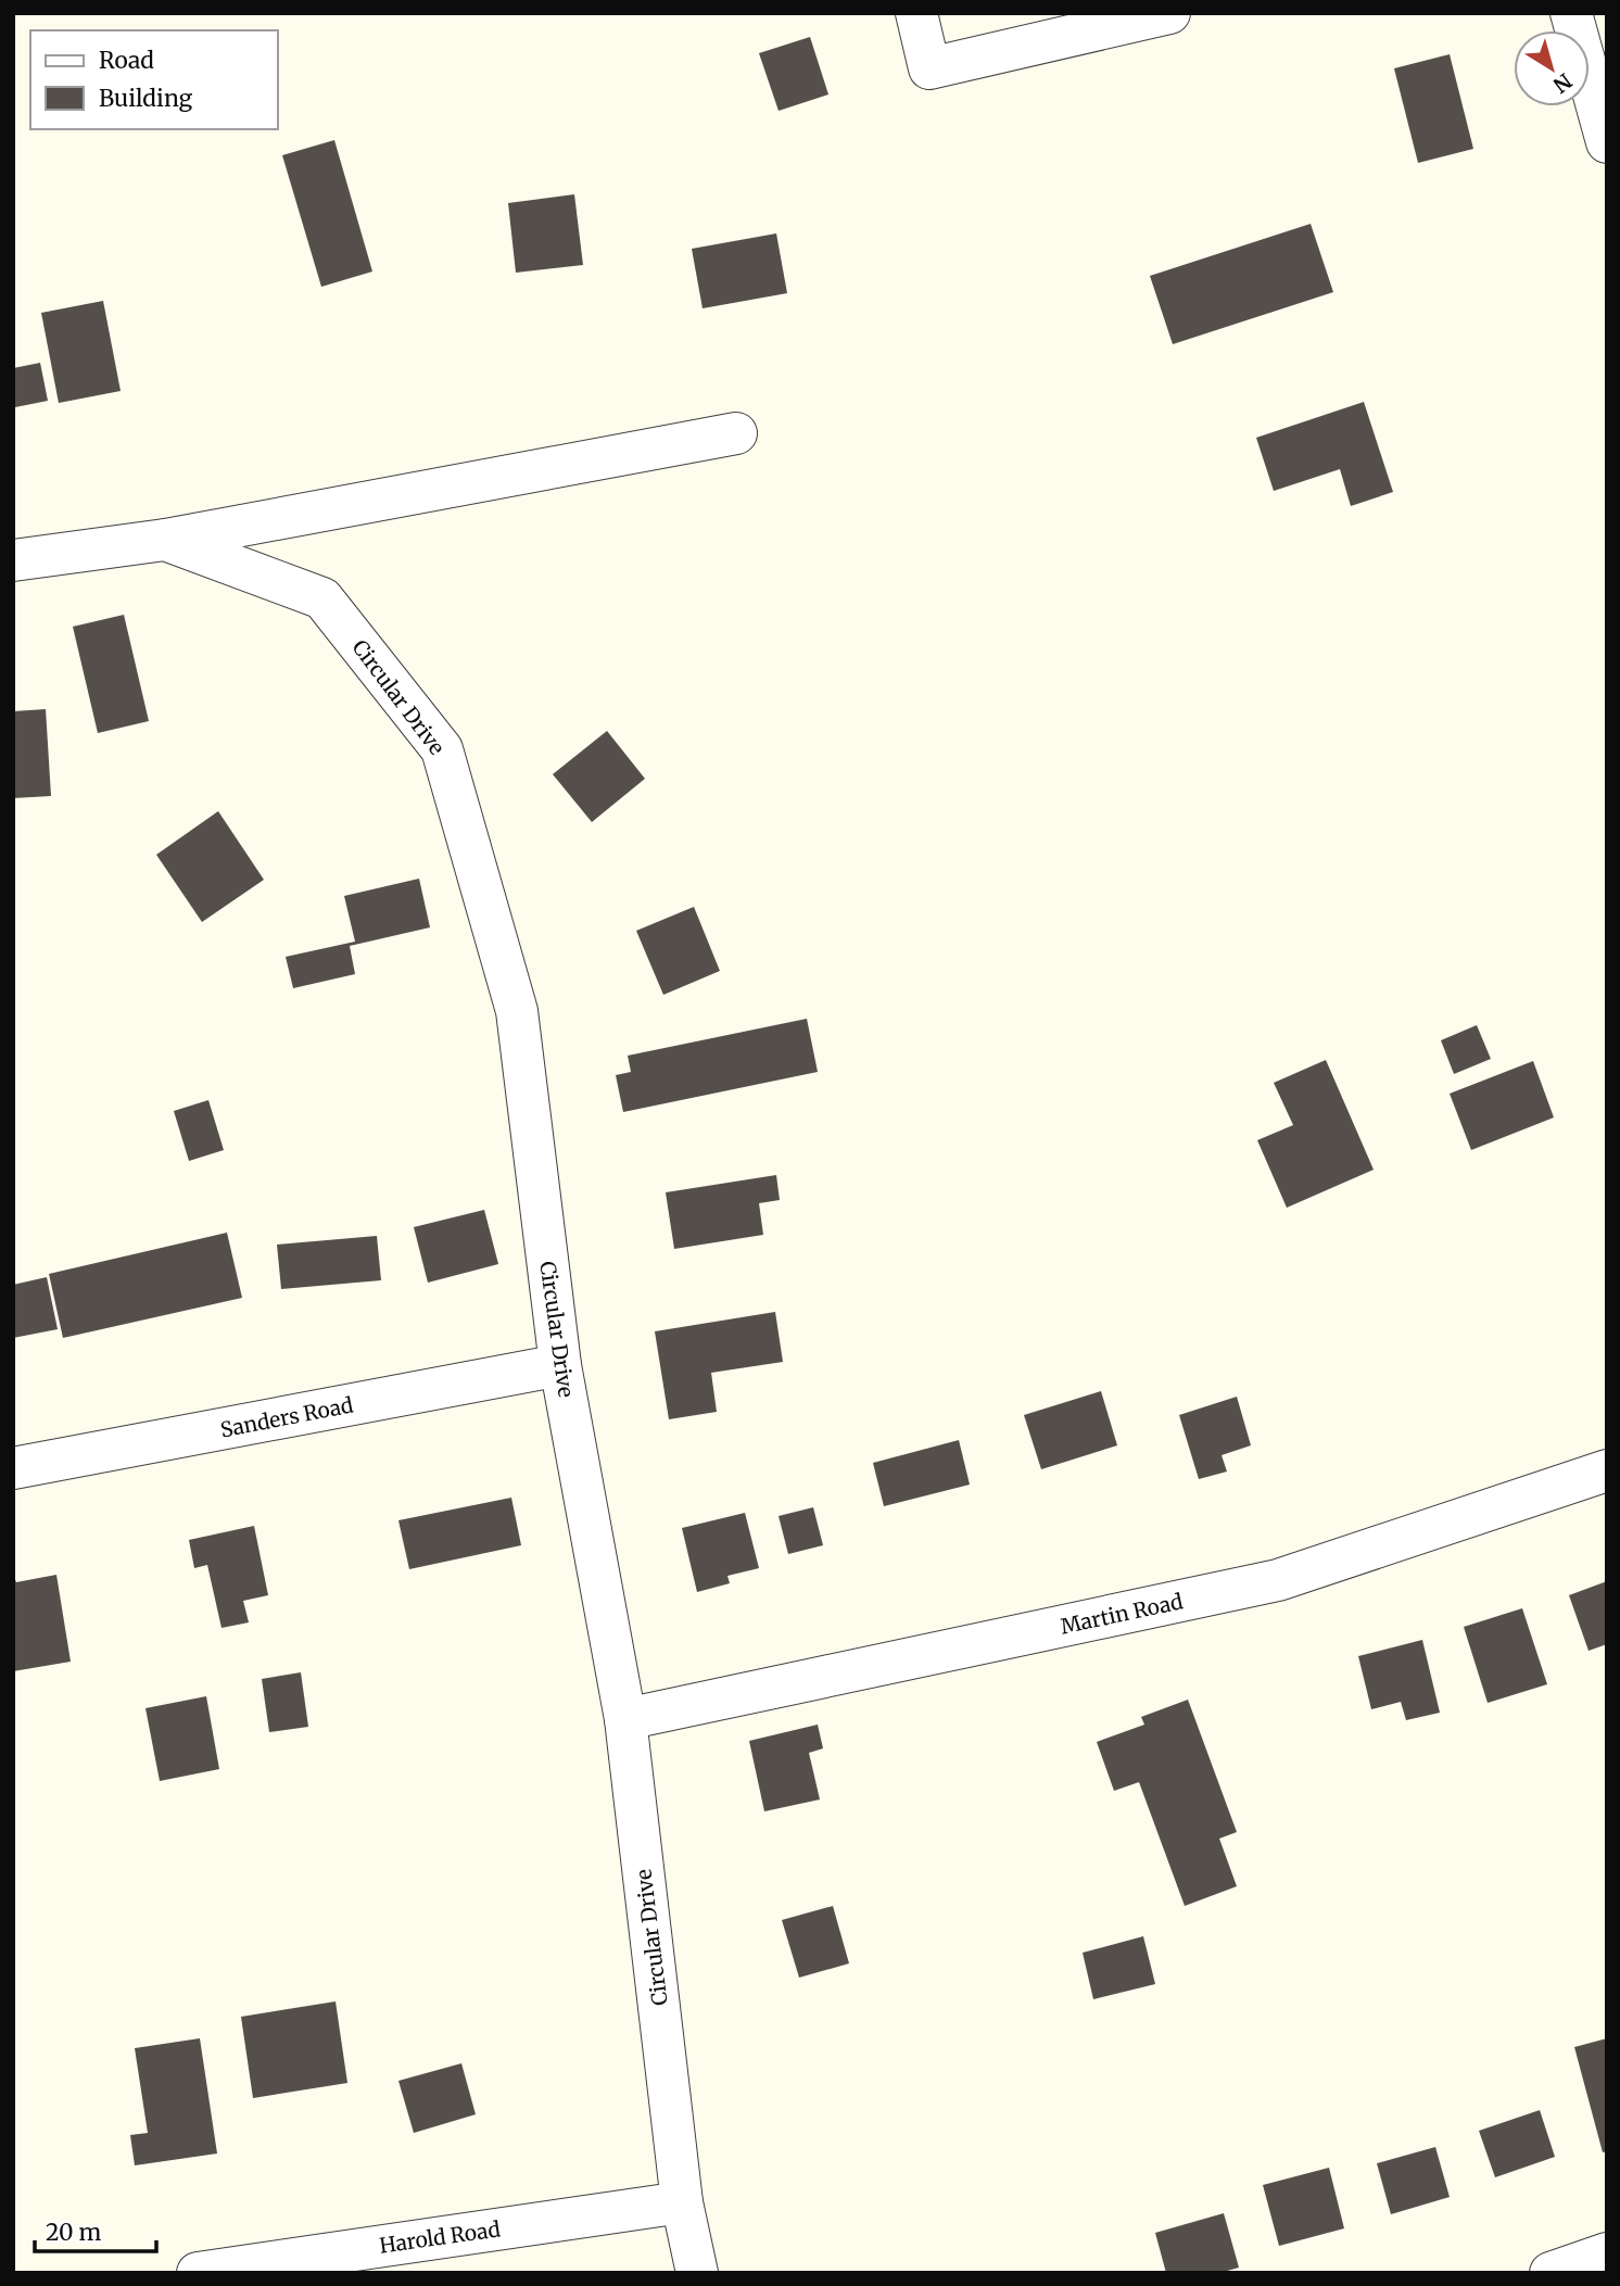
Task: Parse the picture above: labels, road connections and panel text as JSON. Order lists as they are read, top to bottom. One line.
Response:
{"streets":{"street":["Circular Drive","Sanders Road","Martin Road","Harold Road"]},"crossings":[["Circular Drive","Sanders Road"],["Circular Drive","Martin Road"],["Circular Drive","Harold Road"]],"legend":["Road","Building"],"scale_bar":"20 m","north":"bottom right"}
